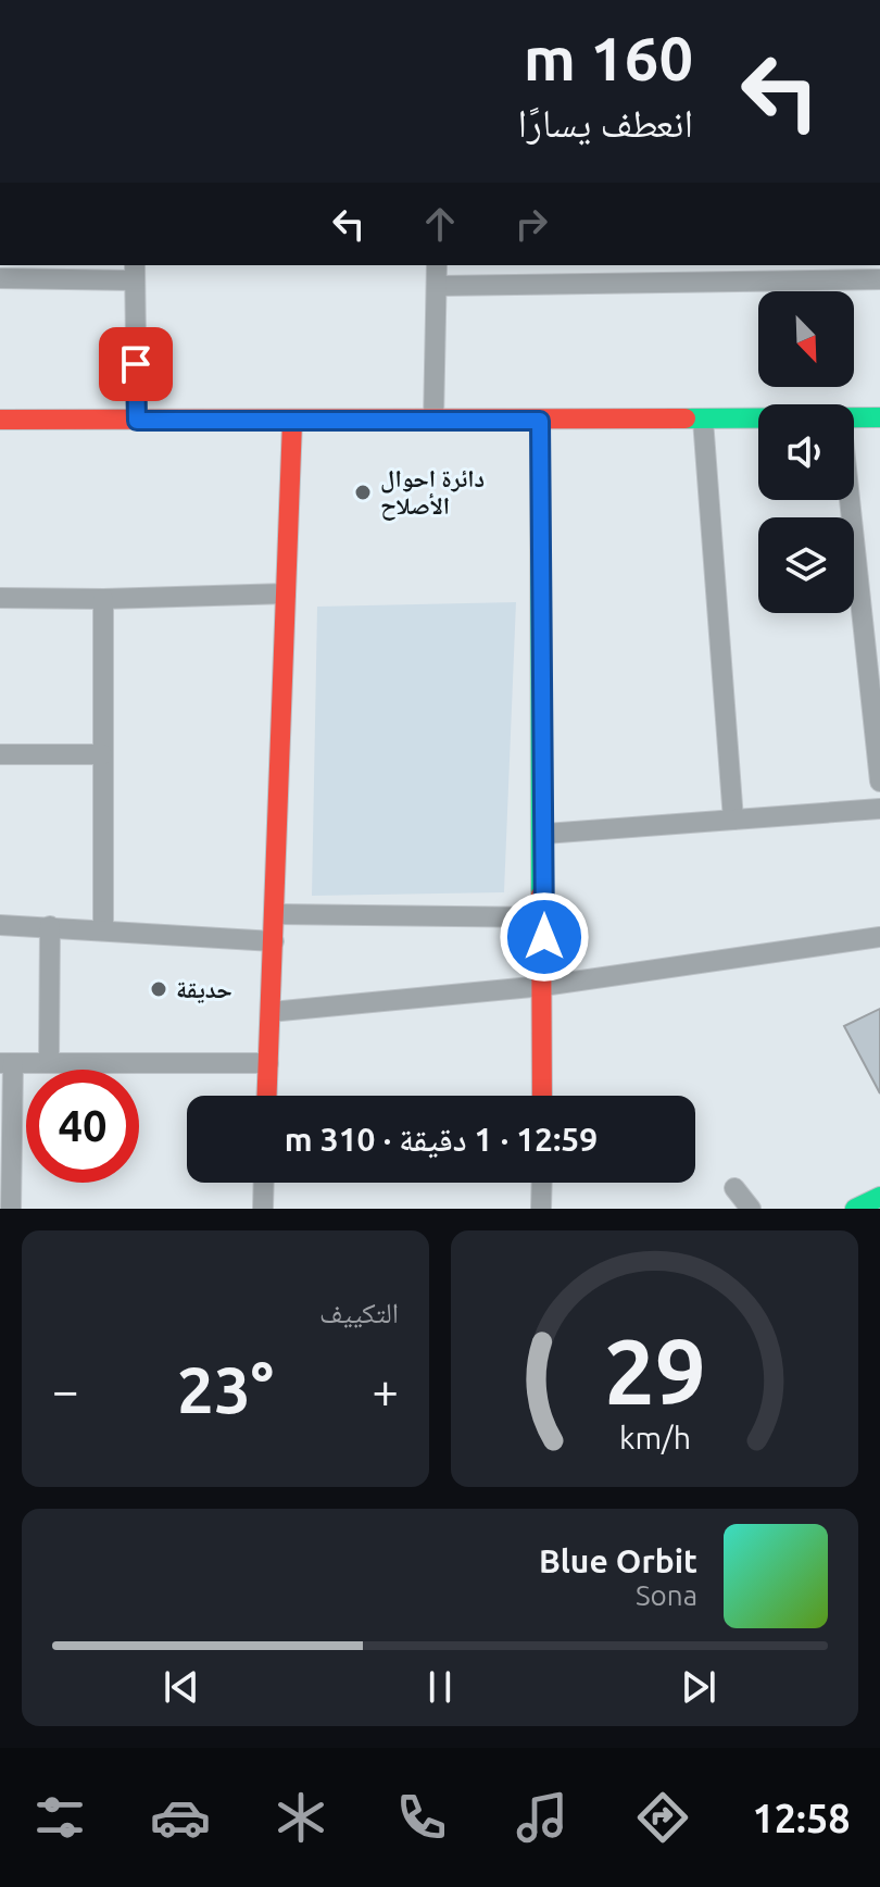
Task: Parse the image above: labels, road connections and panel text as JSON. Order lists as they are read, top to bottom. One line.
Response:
{"places":["دائرة احوال الأصلاح","حديقة"],"north":"bottom right","page":{"turn":["160 m","انعطف يسارًا"],"limit":"40","trip":"12:59 · 1 دقيقة · 310 m","tile":"التكييف","heat":["−","23°","+"],"song":["Blue Orbit","Sona"],"tabs":"12:58","gauge":["29","km/h"]}}
